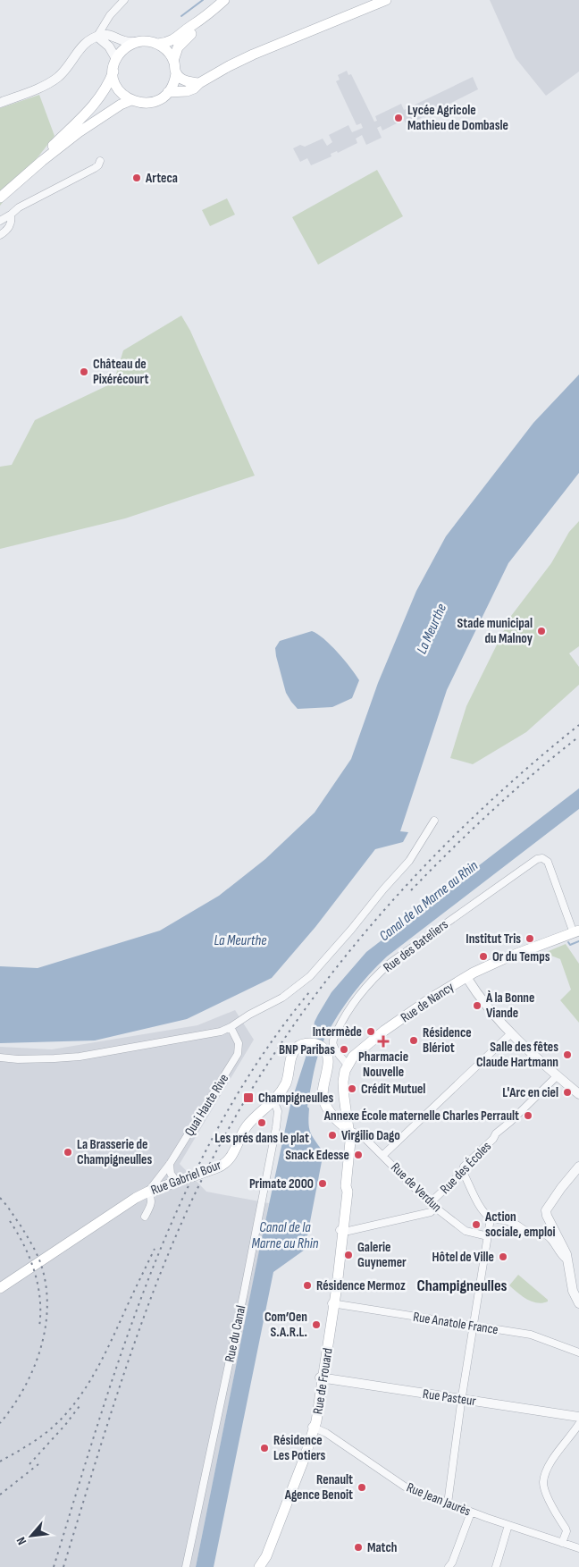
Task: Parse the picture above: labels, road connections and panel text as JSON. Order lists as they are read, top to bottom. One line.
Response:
{"streets":{"main road":["Rue de Nancy","Rue Gabriel Bour","Rue de Frouard"],"street":["Rue des Bateliers","Quai Haute Rive","Rue des Écoles","Rue de Verdun","Rue Anatole France","Rue du Canal","Rue Pasteur","Rue Jean Jaurès"]},"crossings":[["Rue des Bateliers","Rue de Nancy"],["Quai Haute Rive","Rue Gabriel Bour"],["Rue des Écoles","Rue de Verdun"],["Rue des Écoles","Rue de Frouard"],["Rue Gabriel Bour","Rue du Canal"],["Rue de Verdun","Rue de Frouard"],["Rue Anatole France","Rue de Frouard"],["Rue de Frouard","Rue Pasteur"],["Rue de Frouard","Rue Jean Jaurès"]],"districts":["Champigneulles"],"water":["La Meurthe","Canal de la Marne au Rhin"],"places":{"other":["Lycée Agricole Mathieu de Dombasle","Arteca","Château de Pixérécourt","Stade municipal du Malnoy","Institut Tris","Or du Temps","À la Bonne Viande","Intermède","Résidence Blériot","BNP Paribas","Salle des fêtes Claude Hartmann","Crédit Mutuel","L'Arc en ciel","Annexe École maternelle Charles Perrault","Les prés dans le plat","Virgilio Dago","La Brasserie de Champigneulles","Snack Edesse","Primate 2000","Action sociale, emploi","Galerie Guynemer","Hôtel de Ville","Résidence Mermoz","Com’Oen S.A.R.L.","Résidence Les Potiers","Renault Agence Benoit","Match"],"health":["Pharmacie Nouvelle"],"transit":["Champigneulles"]},"north":"bottom left"}
